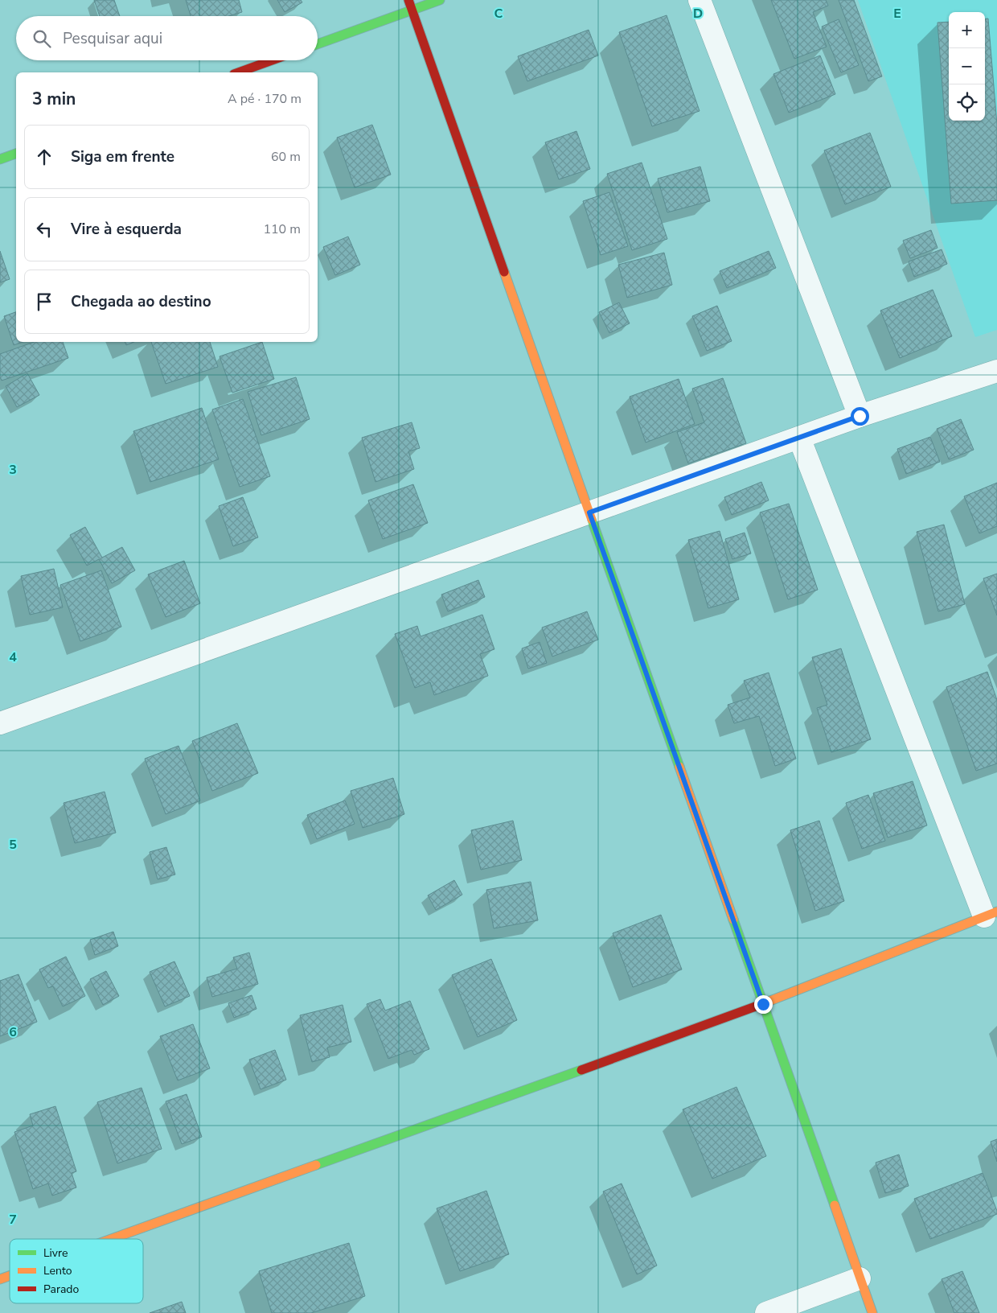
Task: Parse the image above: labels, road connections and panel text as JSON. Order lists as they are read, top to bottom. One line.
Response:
{"legend":["Livre","Lento","Parado"],"page":{"map_buttons":["+","−"],"search":"Pesquisar aqui","heading":["3 min","A pé · 170 m"],"list":[["Siga em frente","60 m"],["Vire à esquerda","110 m"],"Chegada ao destino"]},"grid":{"columns":["C","D","E"],"rows":["3","4","5","6","7"]}}
